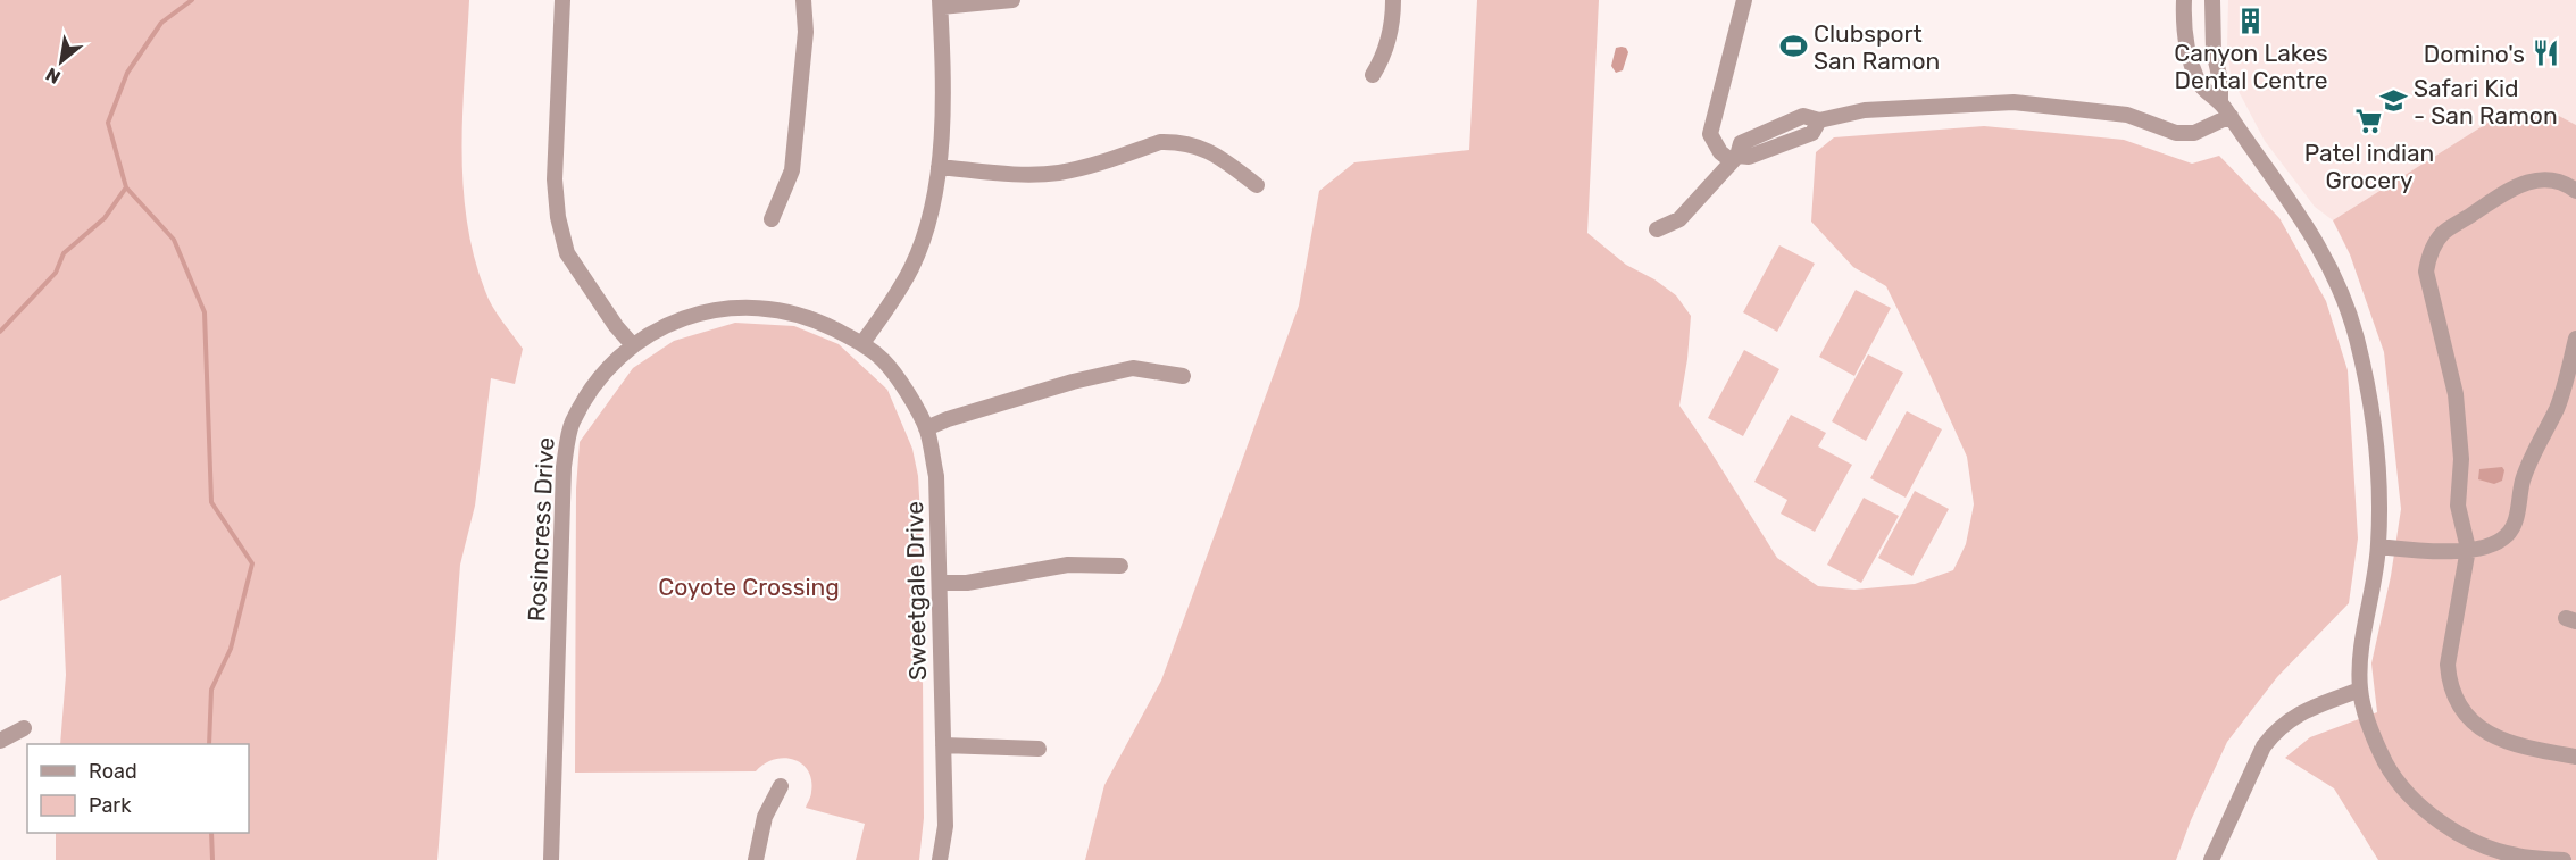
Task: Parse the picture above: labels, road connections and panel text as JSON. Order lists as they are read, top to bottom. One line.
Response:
{"streets":{"street":["Rosincress Drive","Sweetgale Drive"]},"crossings":[["Rosincress Drive","Sweetgale Drive"]],"parks":["Coyote Crossing"],"places":{"building":["Canyon Lakes Dental Centre"],"sports":["Clubsport San Ramon"],"restaurant":["Domino's"],"school or university":["Safari Kid - San Ramon"],"supermarket":["Patel indian Grocery"]},"legend":["Road","Park"],"north":"bottom left"}
